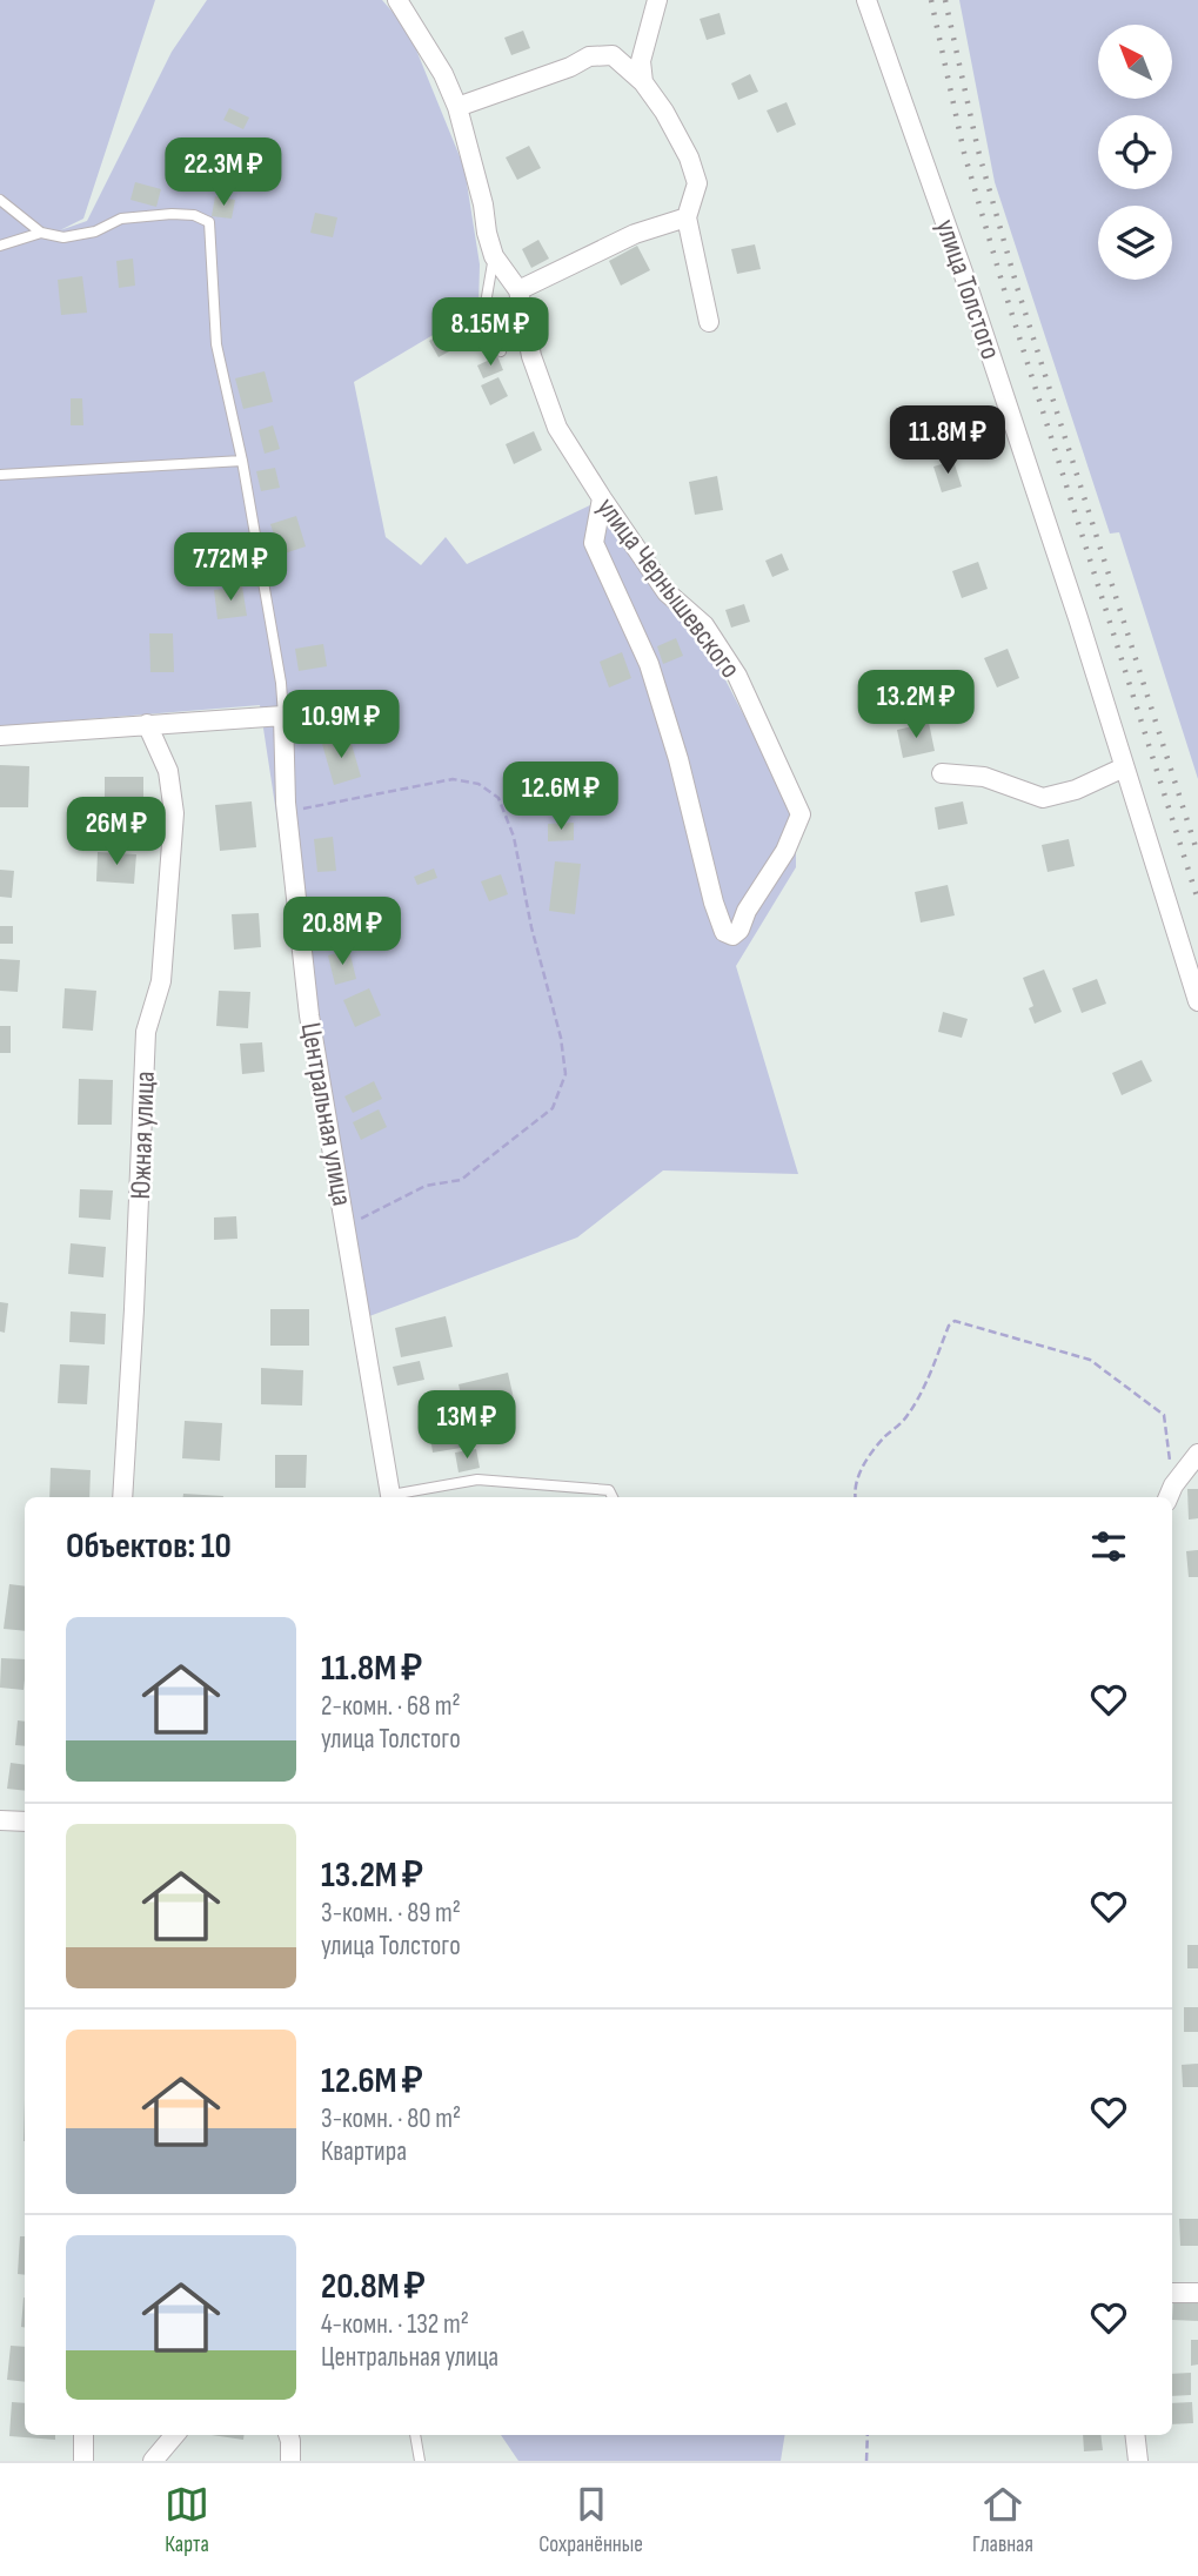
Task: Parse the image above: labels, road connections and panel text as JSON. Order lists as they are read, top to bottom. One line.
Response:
{"streets":{"street":["улица Толстого","улица Чернышевского","Центральная улица","Южная улица"]},"north":"top left","page":{"price":["22.3M ₽","8.15M ₽","11.8M ₽","7.72M ₽","13.2M ₽","10.9M ₽","12.6M ₽","26M ₽","20.8M ₽","13M ₽"],"heading":"Объектов: 10","list":[{"name":"11.8M ₽","note":"2-комн. · 68 m² · улица Толстого"},{"name":"13.2M ₽","note":"3-комн. · 89 m² · улица Толстого"},{"name":"12.6M ₽","note":"3-комн. · 80 m² · Квартира"},{"name":"20.8M ₽","note":"4-комн. · 132 m² · Центральная улица"}],"tabs":["Карта","Сохранённые","Главная"]}}
